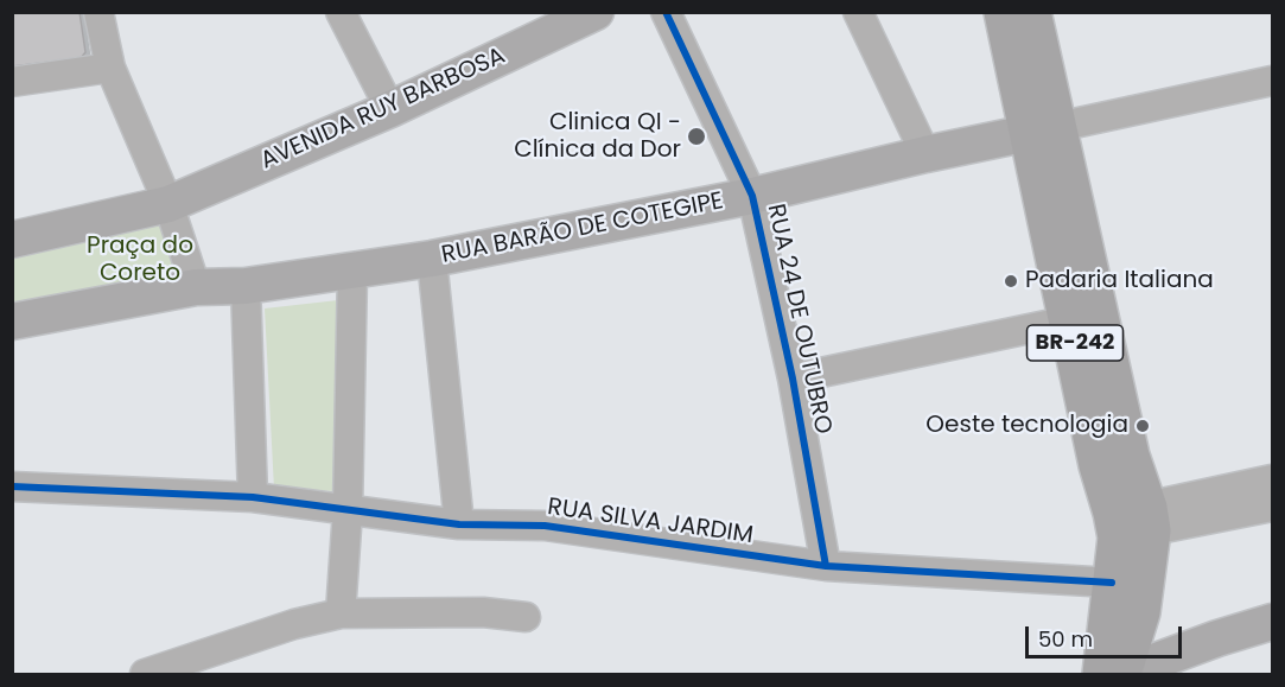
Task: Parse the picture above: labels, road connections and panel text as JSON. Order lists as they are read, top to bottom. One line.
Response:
{"streets":{"highway":["BR-242"],"main road":["AVENIDA RUY BARBOSA","RUA BARÃO DE COTEGIPE"],"street":["RUA 24 DE OUTUBRO","RUA SILVA JARDIM"]},"crossings":[["RUA BARÃO DE COTEGIPE","RUA 24 DE OUTUBRO"],["RUA BARÃO DE COTEGIPE","BR-242"],["RUA 24 DE OUTUBRO","RUA SILVA JARDIM"],["BR-242","RUA SILVA JARDIM"]],"parks":["Praça do Coreto"],"places":["Clinica QI - Clínica da Dor","Padaria Italiana","Oeste tecnologia"],"scale_bar":"50 m"}
